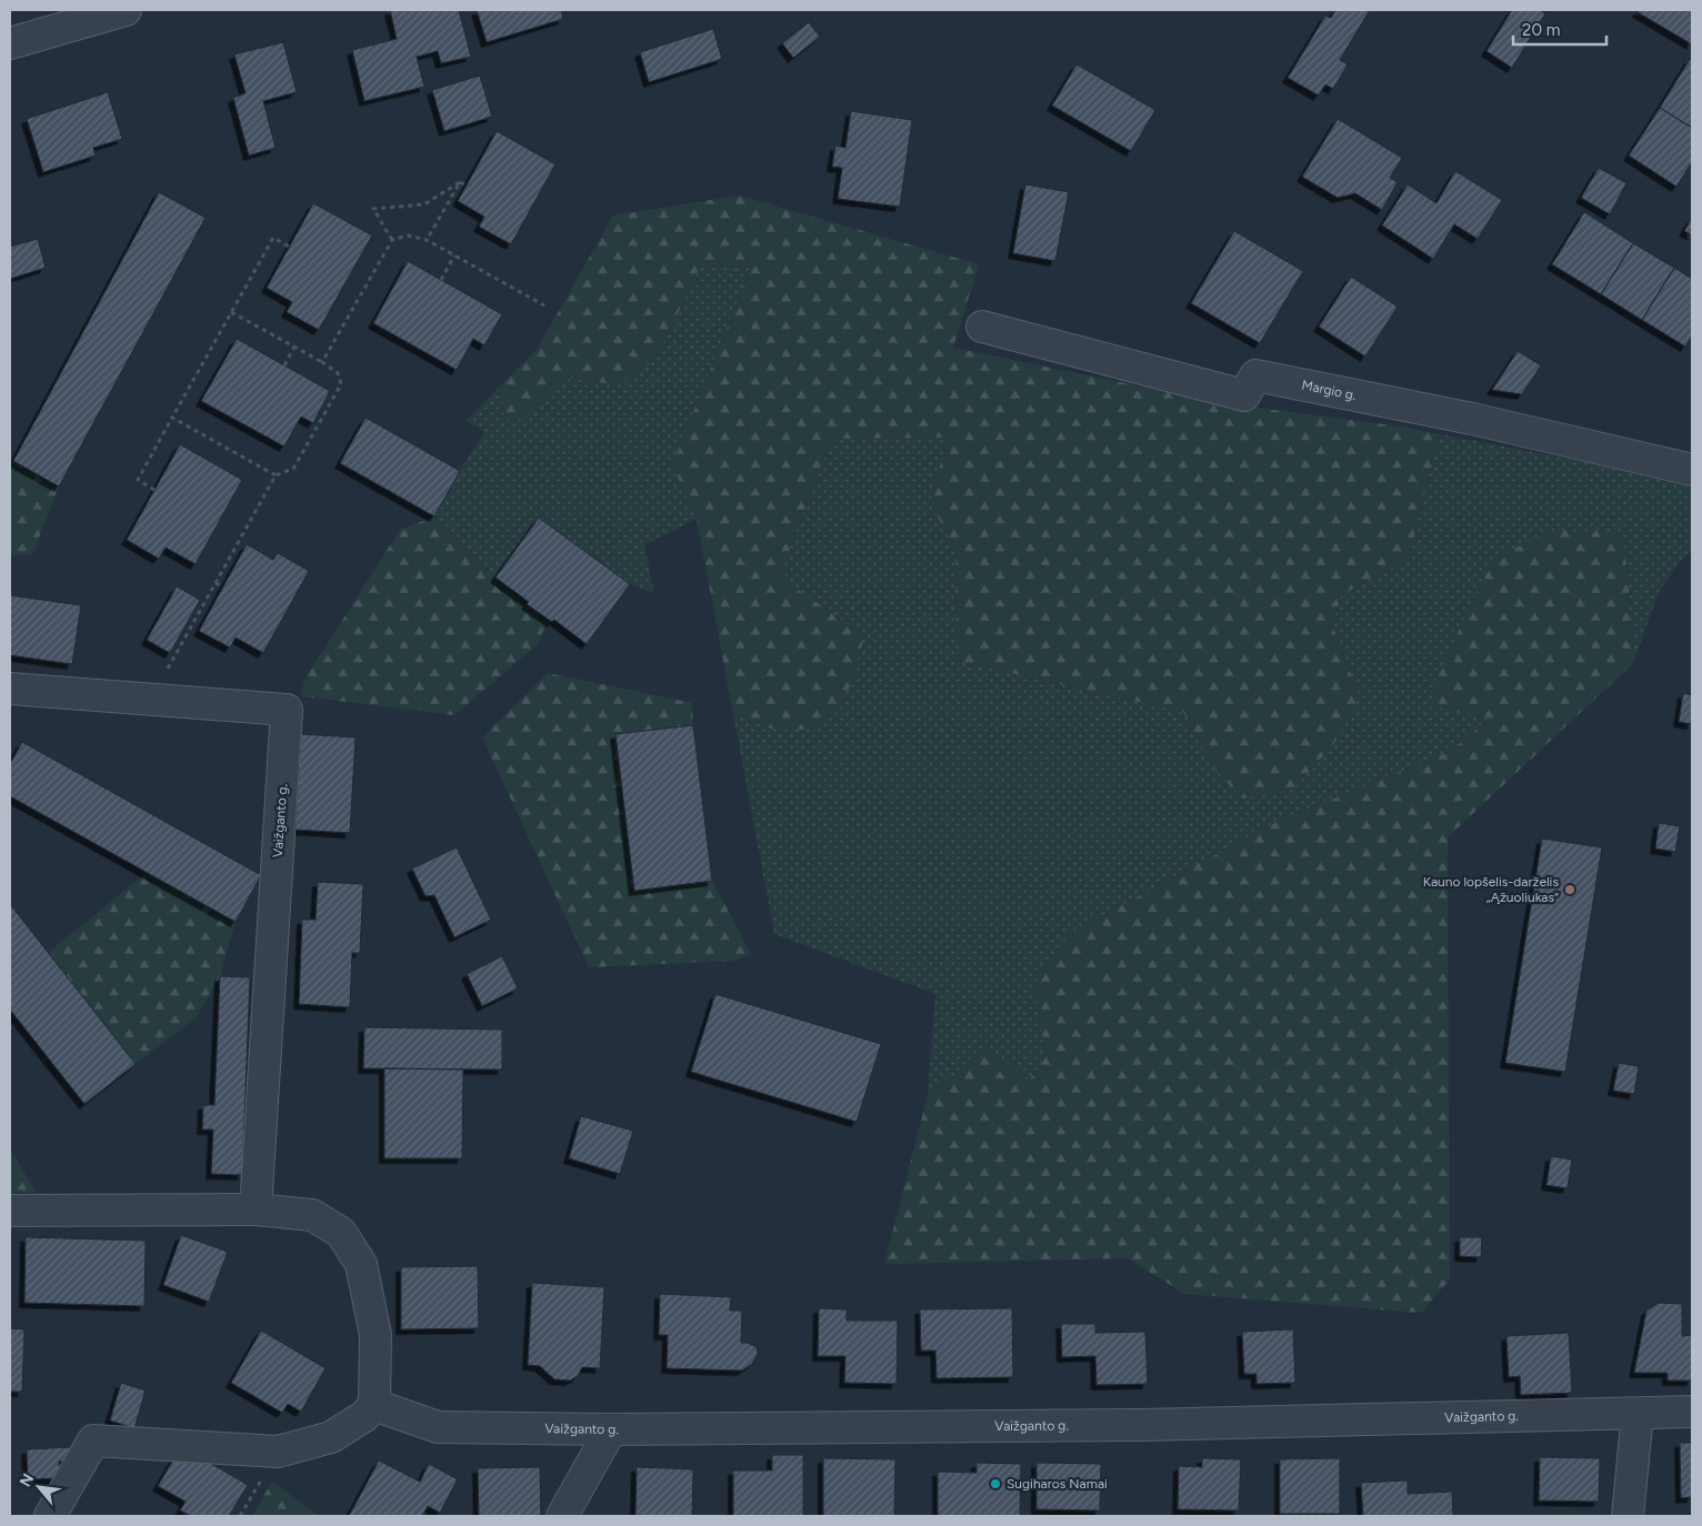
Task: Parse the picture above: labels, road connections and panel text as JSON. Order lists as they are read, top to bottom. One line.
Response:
{"streets":{"street":["Margio g.","Vaižganto g."]},"places":["Kauno lopšelis-darželis „Ąžuoliukas“","Sugiharos Namai"],"scale_bar":"20 m","north":"top left"}
